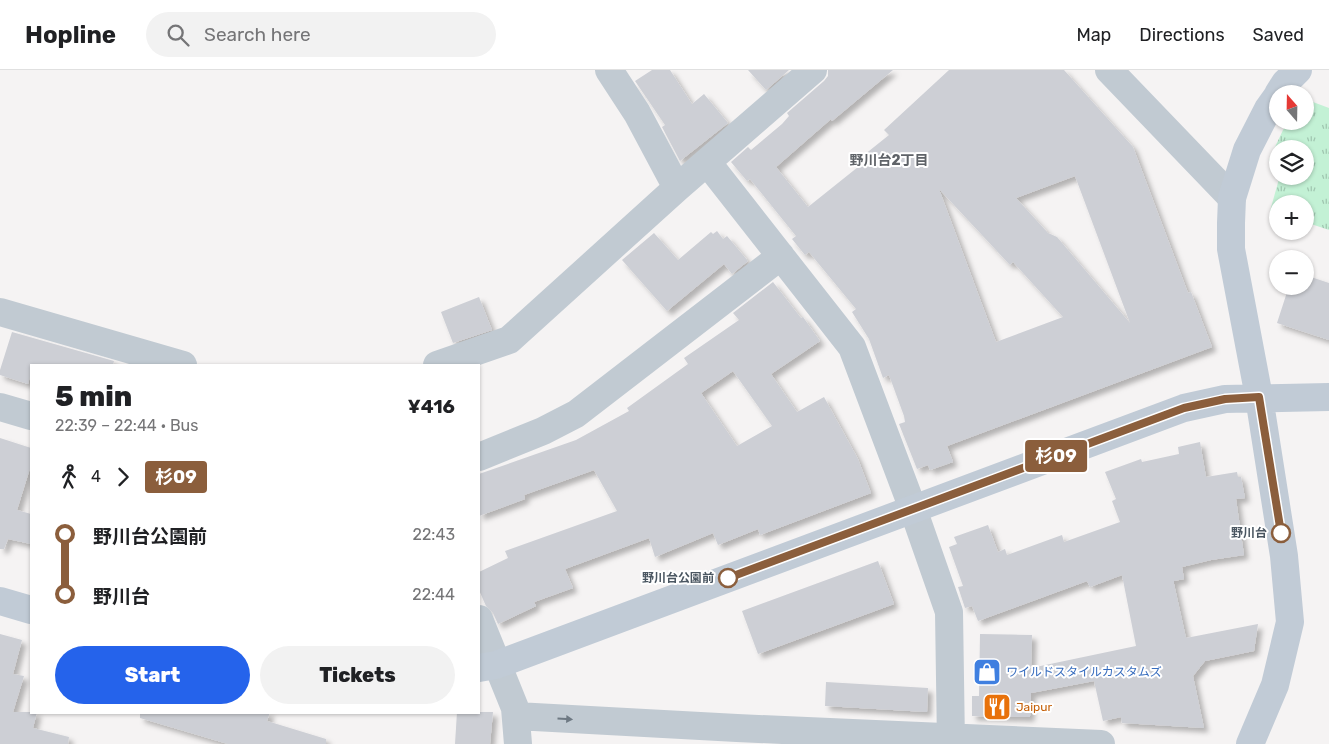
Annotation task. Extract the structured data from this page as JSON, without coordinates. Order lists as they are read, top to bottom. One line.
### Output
{"districts":["野川台2丁目"],"places":{"other":["野川台","野川台公園前"],"shop":["ワイルドスタイルカスタムズ"],"restaurant":["Jaipur"]},"lines":["bus line 杉09"],"north":"top","page":{"header":"Hopline","search":"Search here","nav":["Map","Directions","Saved"],"on_map":"杉09","map_buttons":["+","−"],"heading":["5 min","22:39 – 22:44 · Bus","¥416"],"legs":["4","杉09"],"list":[{"name":"野川台公園前","value":"22:43"},{"name":"野川台","value":"22:44"}],"buttons":["Start","Tickets"]}}
